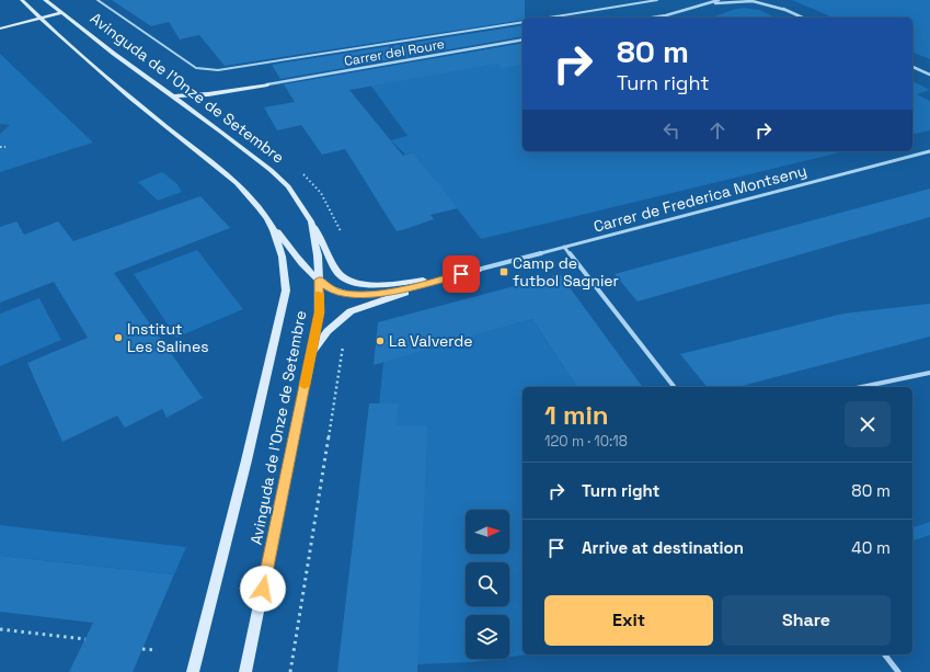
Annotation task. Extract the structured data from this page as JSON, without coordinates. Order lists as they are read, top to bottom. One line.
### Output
{"streets":{"main road":["Avinguda de l'Onze de Setembre"],"street":["Carrer del Roure","Carrer de Frederica Montseny"]},"places":{"transit":["Camp de futbol Sagnier"],"other":["Institut Les Salines","La Valverde"]},"north":"right","page":{"turn":["80 m","Turn right"],"heading":["1 min","120 m · 10:18"],"list":[{"name":"Turn right","value":"80 m"},{"name":"Arrive at destination","value":"40 m"}],"buttons":["Exit","Share"]}}
